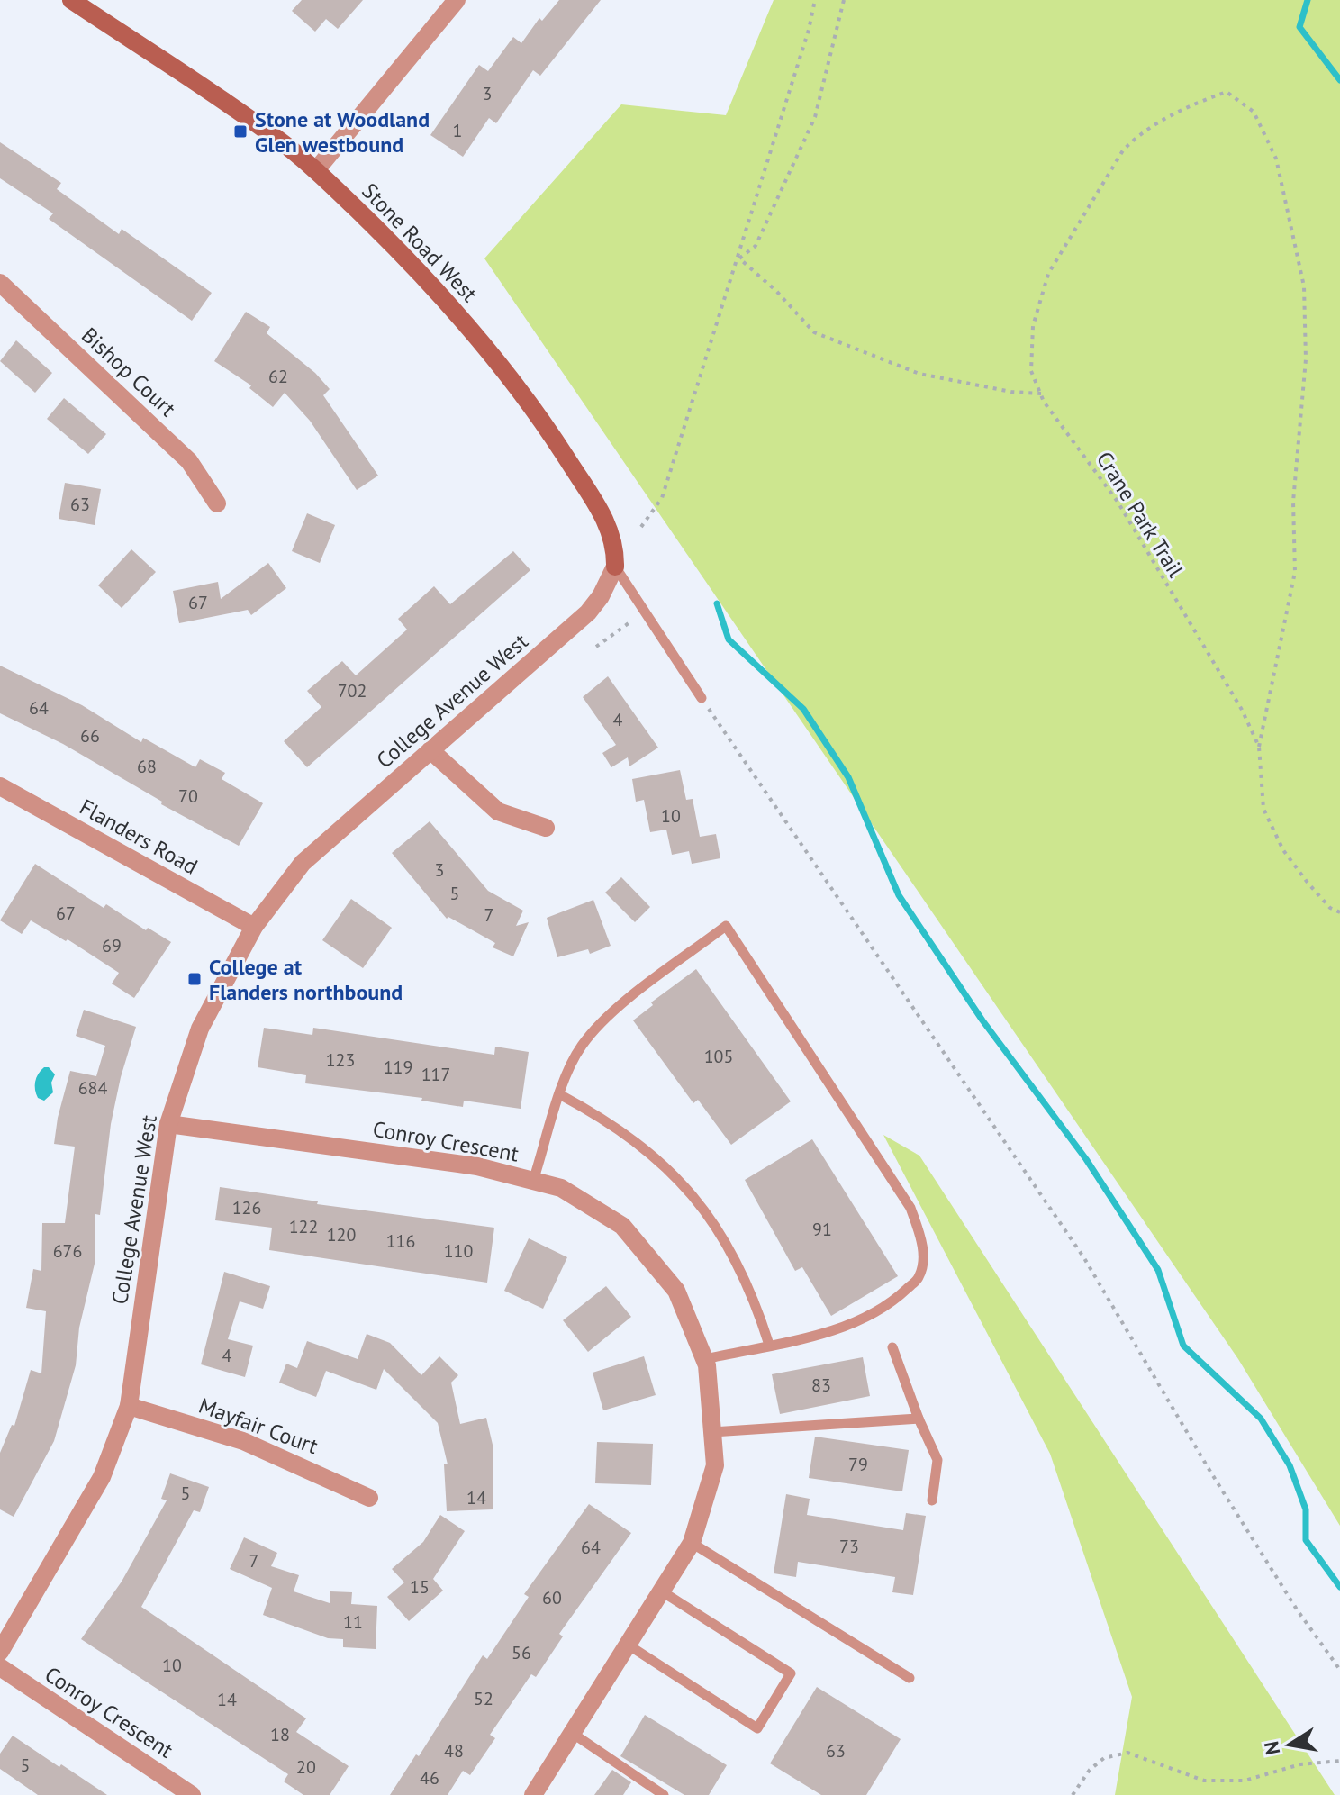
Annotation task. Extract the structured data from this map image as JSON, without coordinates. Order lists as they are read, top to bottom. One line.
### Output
{"streets":{"main road":["Stone Road West"],"street":["Bishop Court","College Avenue West","Flanders Road","Conroy Crescent","Mayfair Court"],"path":["Crane Park Trail"]},"crossings":[["Stone Road West","College Avenue West"],["College Avenue West","Flanders Road"],["College Avenue West","Conroy Crescent"],["College Avenue West","Mayfair Court"]],"places":{"transit":["Stone at Woodland Glen westbound","College at Flanders northbound"]},"house_numbers":["3","1","62","63","67","702","64","4","66","68","70","10","3","5","67","7","69","105","123","119","117","684","126","122","91","120","116","676","110","4","83","79","5","14","73","64","7","15","60","11","56","10","52","14","18","48","63","5","20","46"],"north":"left"}
